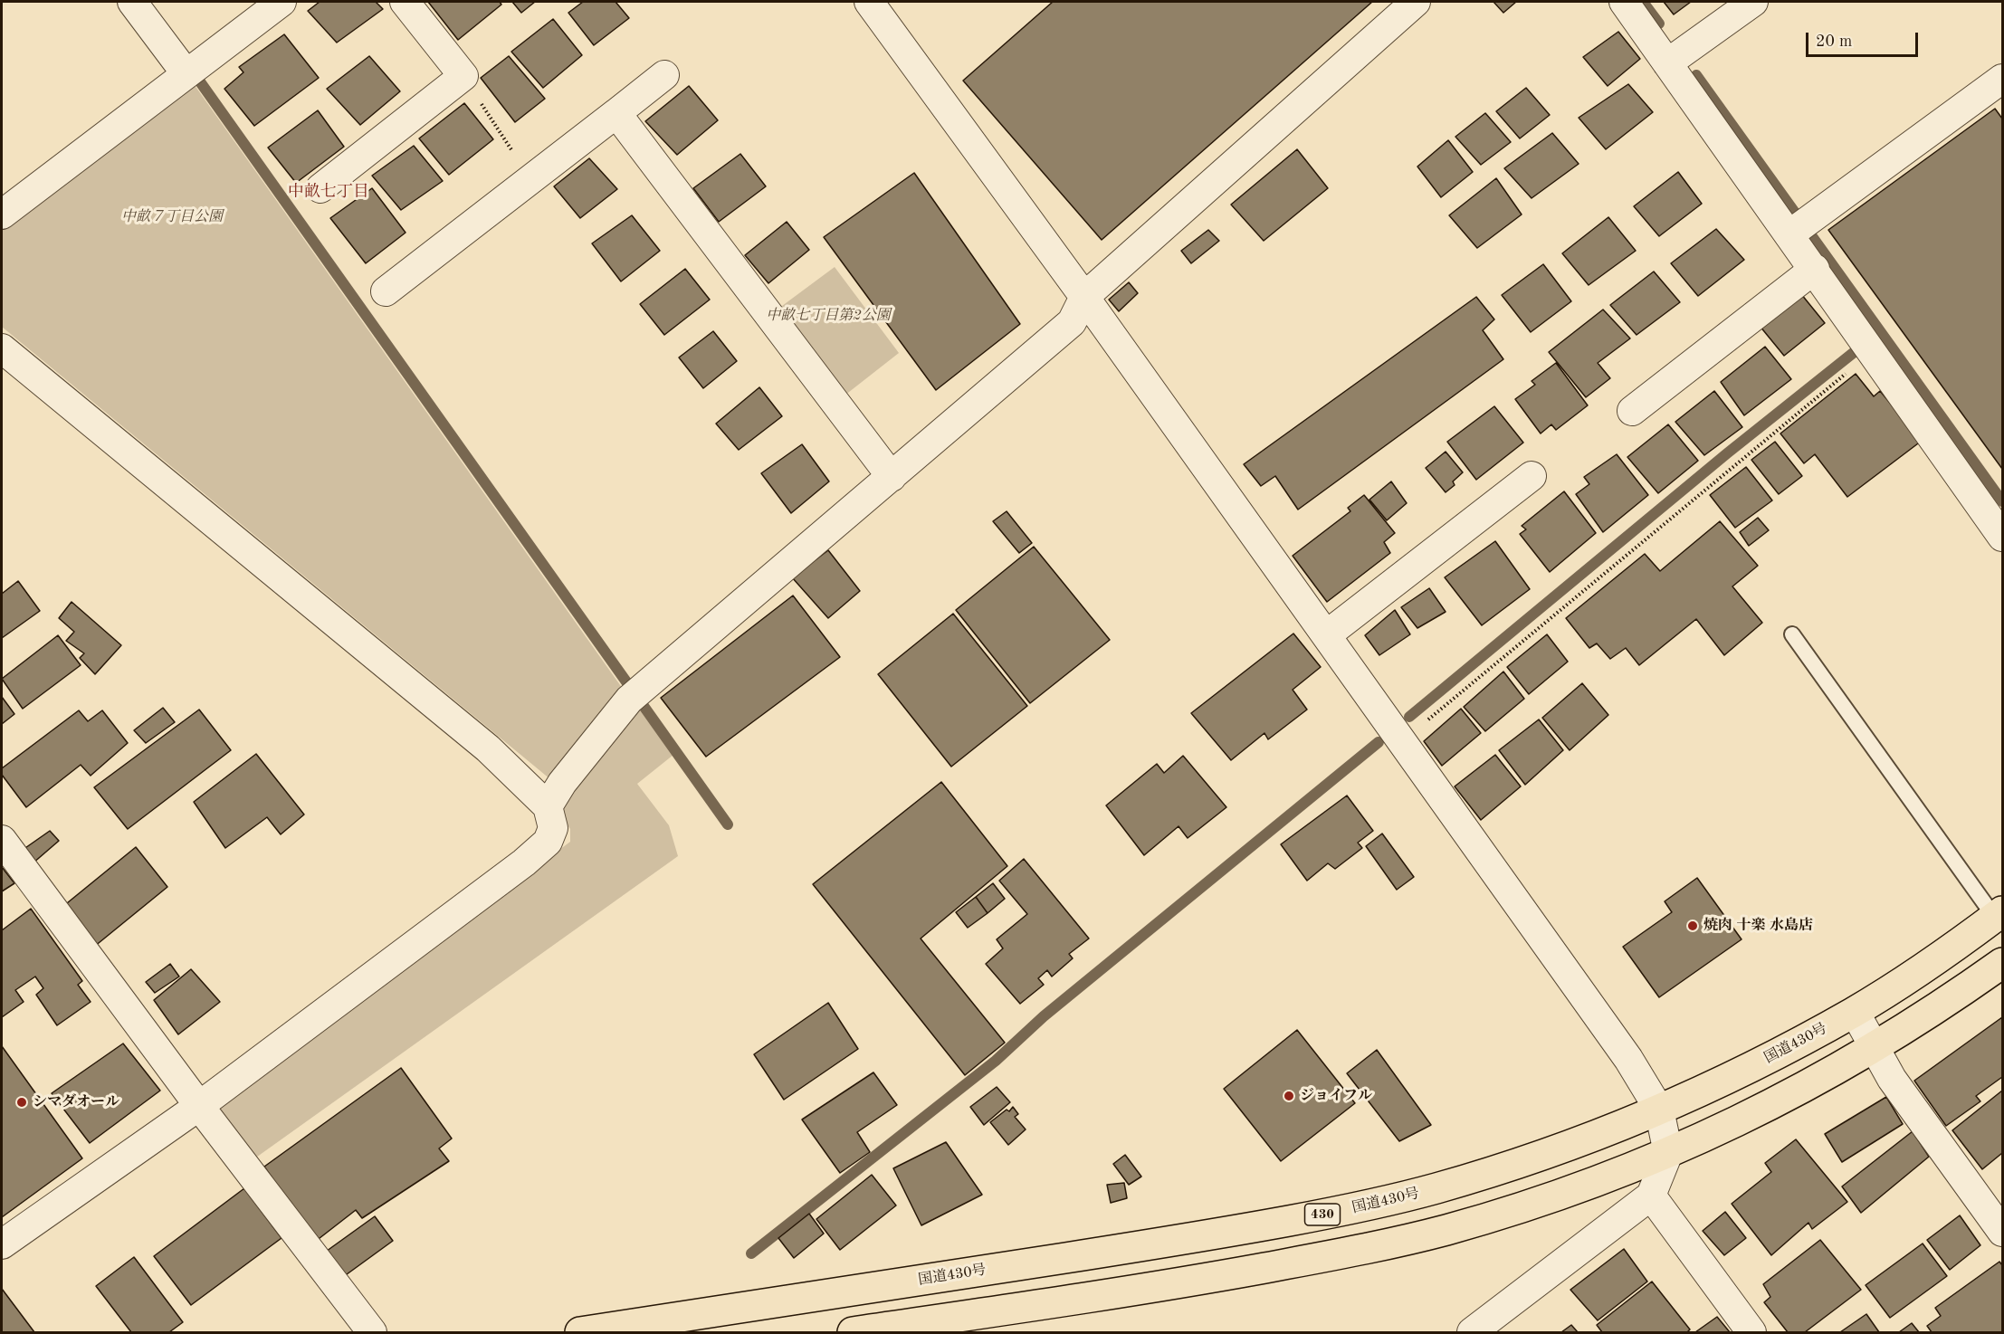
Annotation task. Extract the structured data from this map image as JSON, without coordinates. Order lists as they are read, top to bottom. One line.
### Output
{"streets":{"highway":["国道430号","430"]},"districts":["中畝七丁目"],"parks":["中畝７丁目公園","中畝七丁目第2公園"],"places":["焼肉 十楽 水島店","ジョイフル","シマダオール"],"scale_bar":"20 m"}
